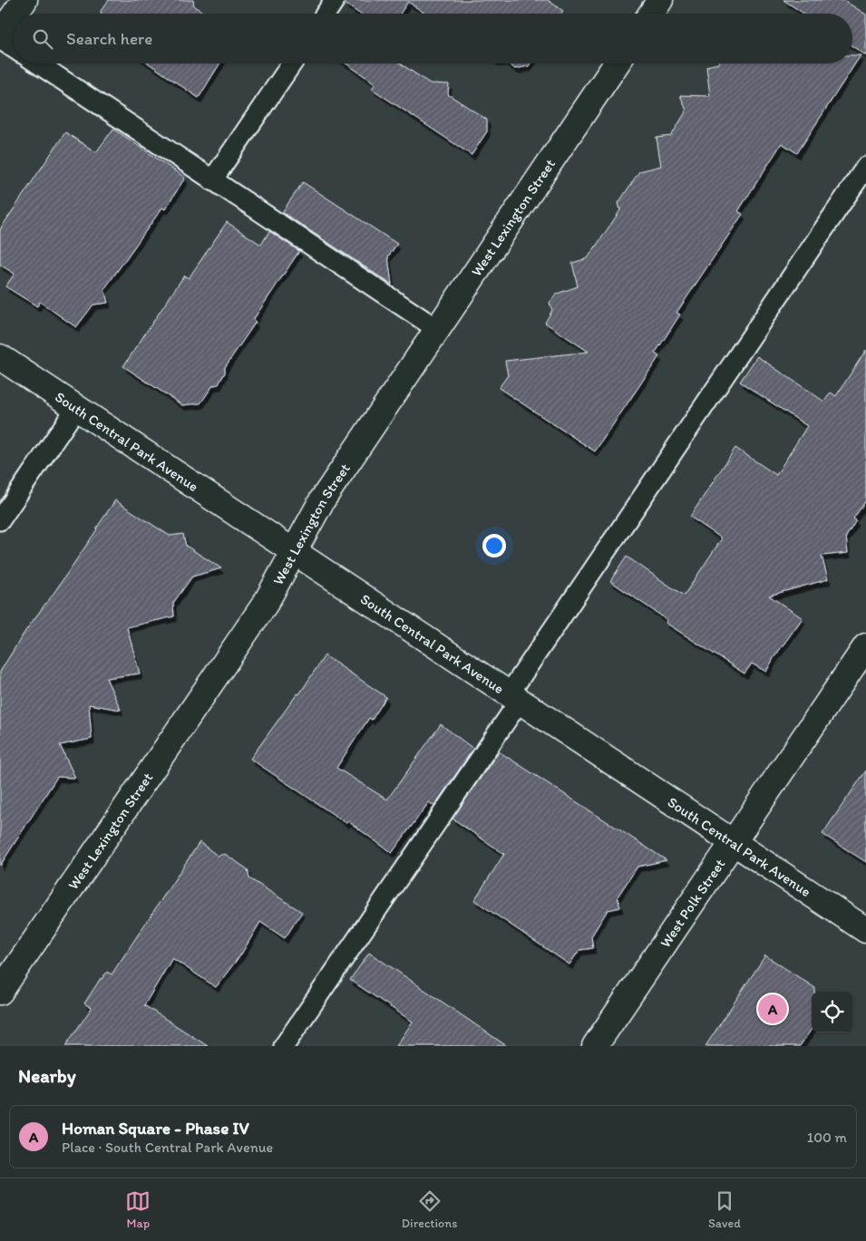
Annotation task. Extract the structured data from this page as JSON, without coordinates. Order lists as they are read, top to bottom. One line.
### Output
{"streets":{"street":["West Lexington Street","South Central Park Avenue","West Polk Street"]},"crossings":[["West Lexington Street","South Central Park Avenue"],["South Central Park Avenue","West Polk Street"]],"page":{"search":"Search here","pins":"A","heading":"Nearby","list":[{"mark":"A","name":"Homan Square - Phase IV","note":"Place · South Central Park Avenue","value":"100 m"}],"nav":["Map","Directions","Saved"]}}
